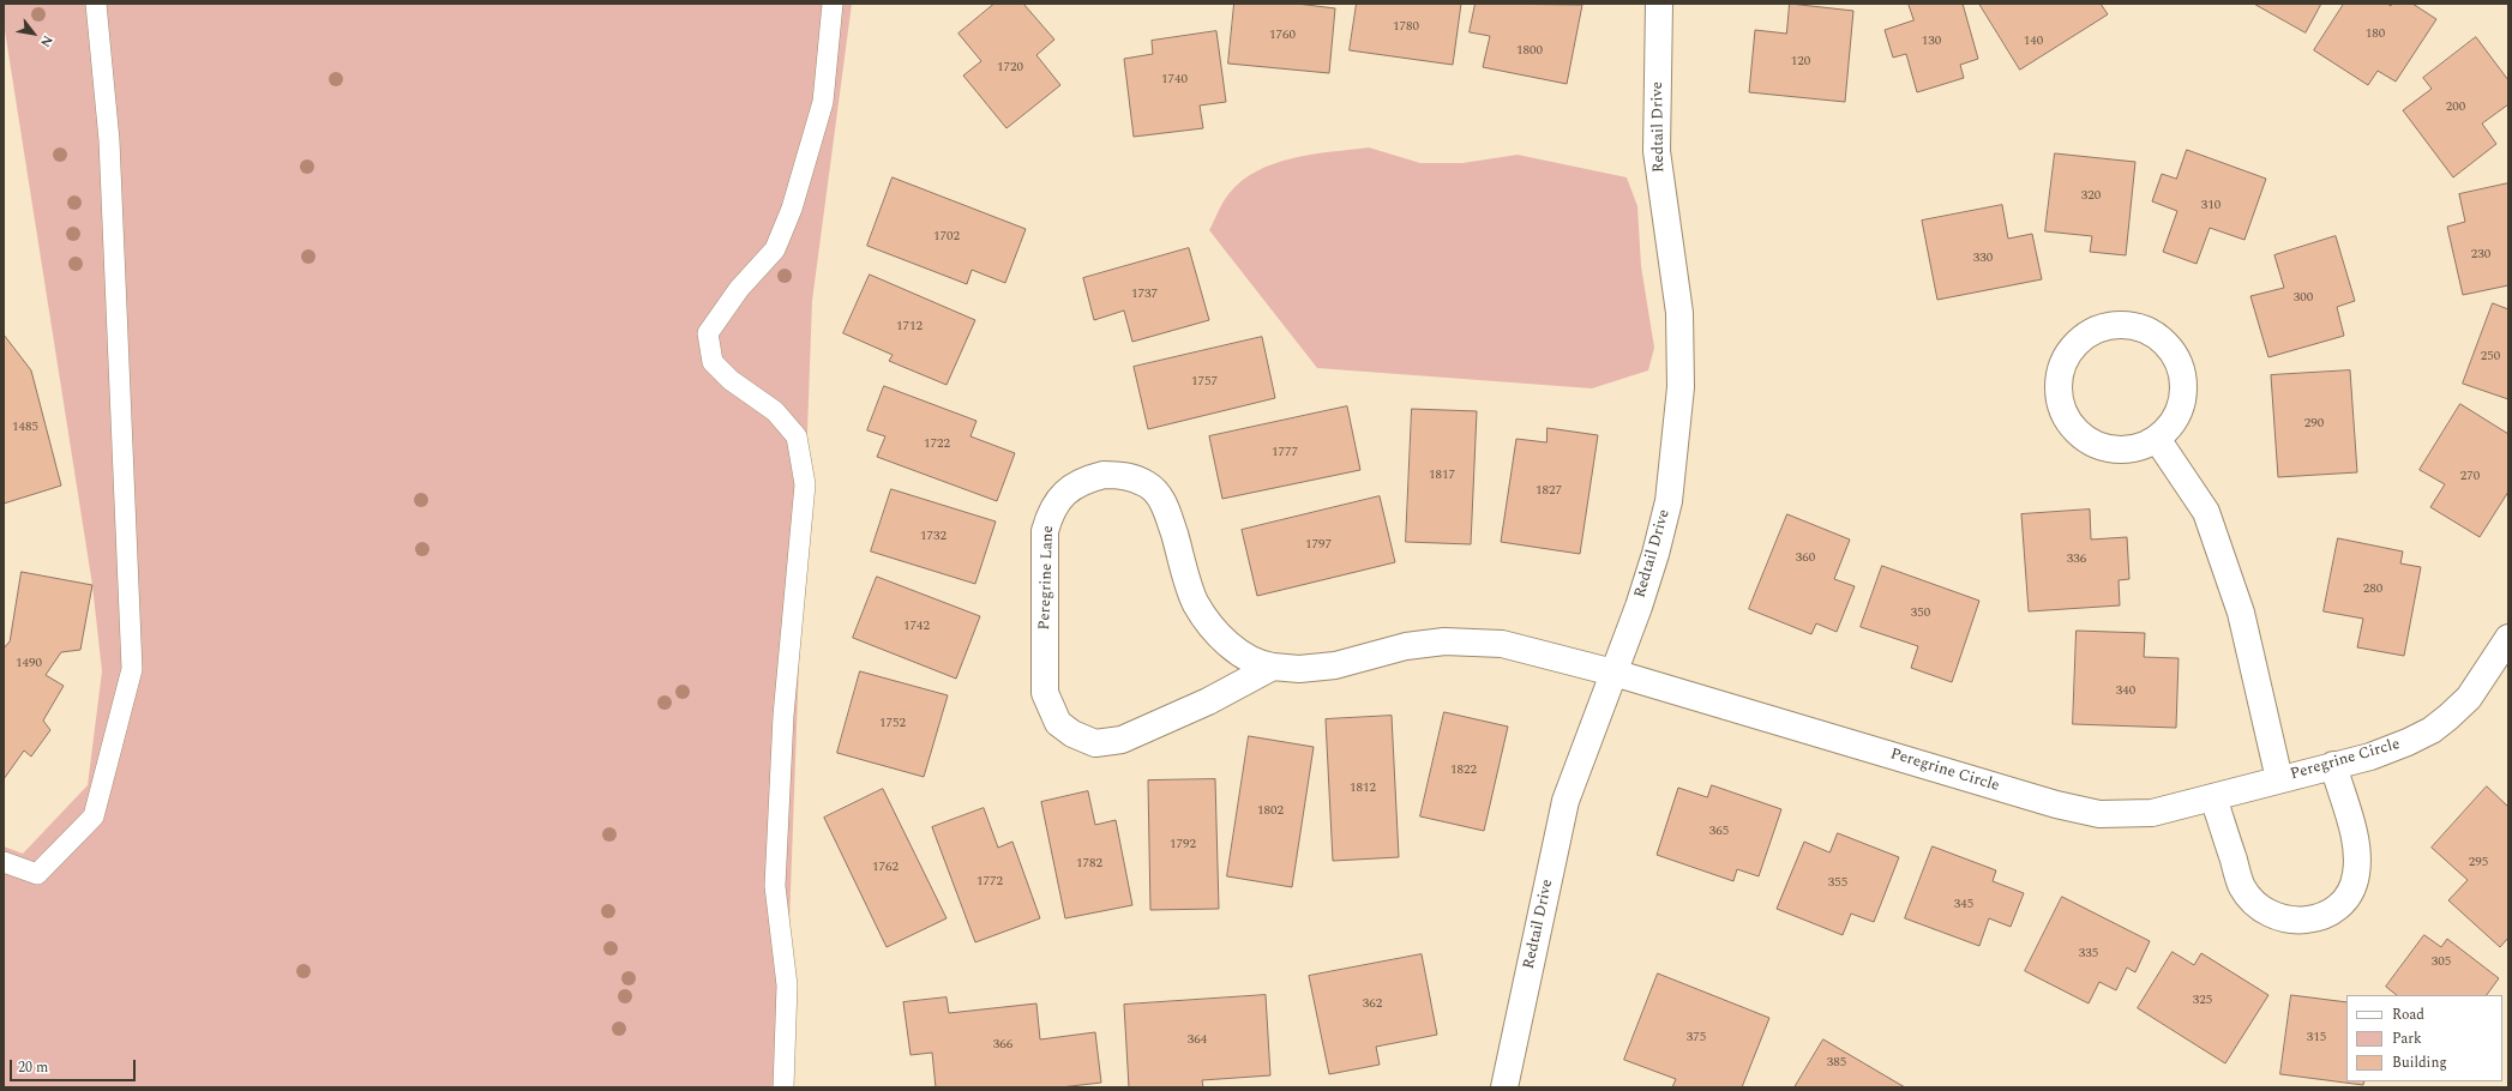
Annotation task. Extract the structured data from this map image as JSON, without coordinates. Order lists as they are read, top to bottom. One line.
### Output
{"streets":{"street":["Redtail Drive","Peregrine Lane","Peregrine Circle"]},"crossings":[["Redtail Drive","Peregrine Lane"],["Redtail Drive","Peregrine Circle"],["Peregrine Lane","Peregrine Circle"]],"house_numbers":["1780","180","1760","130","140","1800","120","1720","1740","200","320","310","1702","230","330","1737","300","1712","250","1757","290","1485","1722","1777","1817","270","1827","1732","1797","360","336","280","350","1742","1490","340","1752","1822","1812","1802","365","1792","295","1782","1762","1772","355","345","335","305","325","362","375","315","364","366","385"],"legend":["Road","Park","Building"],"scale_bar":"20 m","north":"bottom right"}
